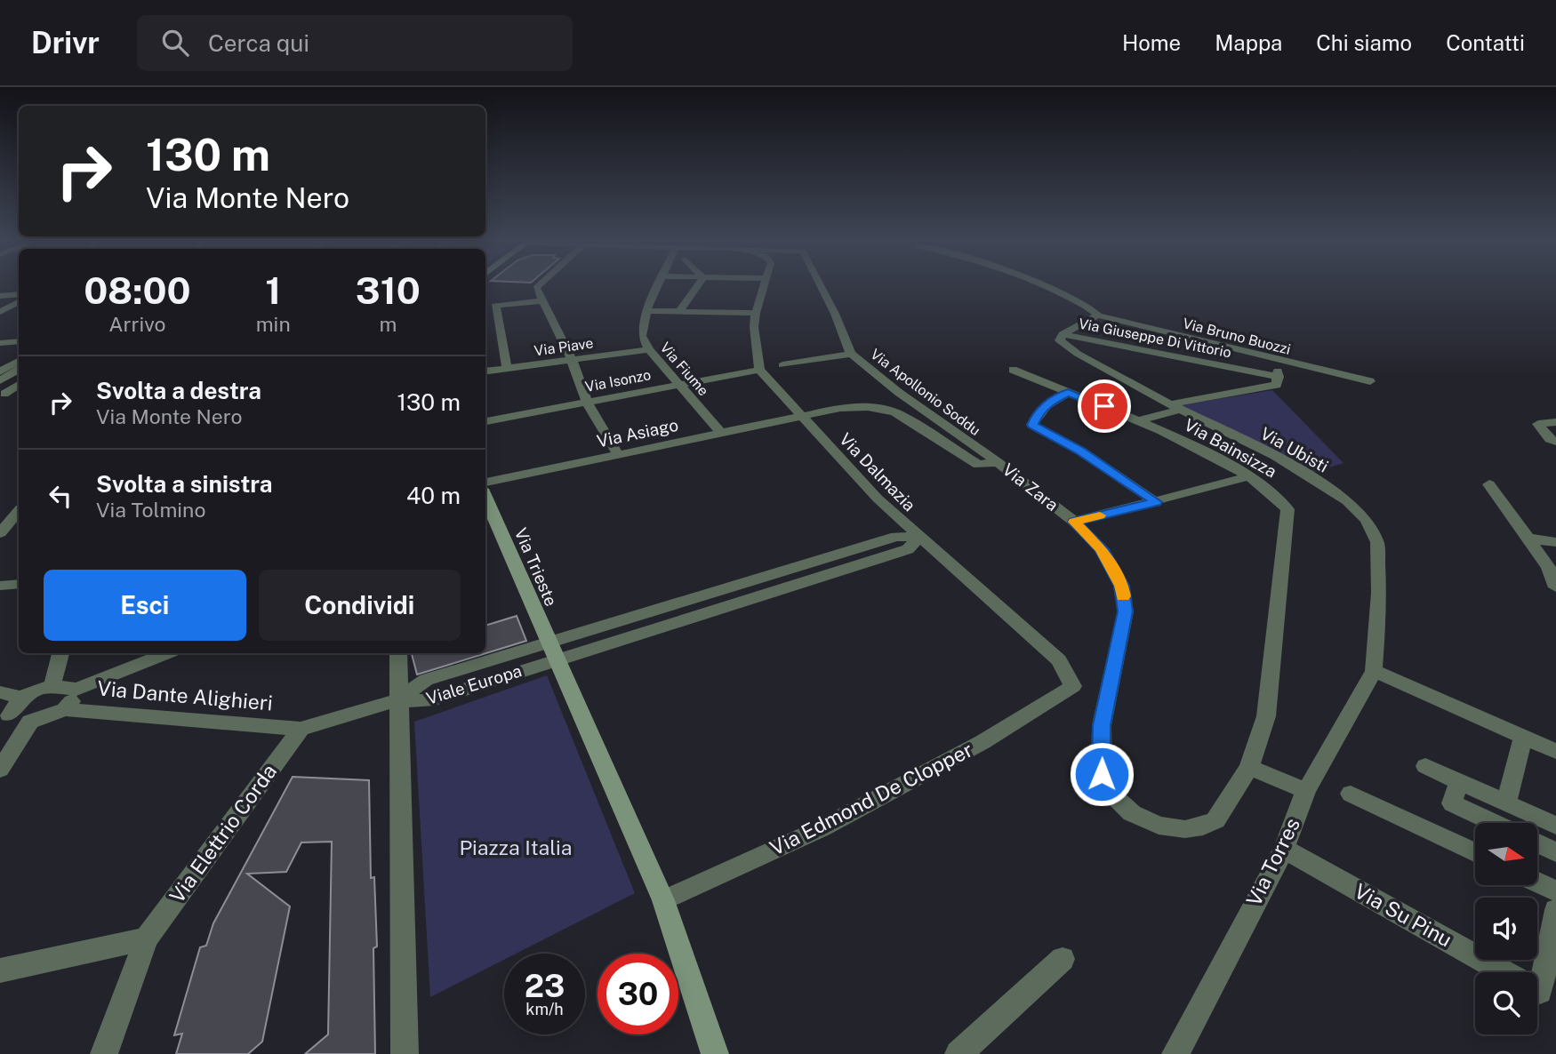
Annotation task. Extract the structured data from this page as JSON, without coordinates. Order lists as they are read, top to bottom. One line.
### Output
{"streets":{"main road":["Via Trieste"],"street":["Via Bruno Buozzi","Via Giuseppe Di Vittorio","Via Piave","Via Fiume","Via Isonzo","Via Apollonio Soddu","Via Asiago","Via Bainsizza","Via Ubisti","Via Dalmazia","Via Zara","Viale Europa","Via Dante Alighieri","Via Edmond De Clopper","Via Elettrio Corda","Via Torres","Via Su Pinu"]},"crossings":[["Via Giuseppe Di Vittorio","Via Ubisti"],["Via Piave","Via Fiume"],["Via Fiume","Via Isonzo"],["Via Fiume","Via Asiago"],["Via Isonzo","Via Dalmazia"],["Via Apollonio Soddu","Via Zara"],["Via Asiago","Via Dalmazia"],["Via Asiago","Via Zara"],["Via Bainsizza","Via Zara"],["Via Ubisti","Via Torres"],["Via Dalmazia","Via Zara"],["Via Dalmazia","Viale Europa"],["Via Dalmazia","Via Edmond De Clopper"],["Via Trieste","Viale Europa"],["Via Dante Alighieri","Via Elettrio Corda"],["Via Torres","Via Su Pinu"]],"parks":["Piazza Italia"],"north":"right","page":{"header":"Drivr","search":"Cerca qui","nav":["Home","Mappa","Chi siamo","Contatti"],"turn":["130 m","Via Monte Nero"],"eta":["08:00","Arrivo","1","min","310","m"],"list":[{"name":"Svolta a destra","note":"Via Monte Nero","value":"130 m"},{"name":"Svolta a sinistra","note":"Via Tolmino","value":"40 m"}],"buttons":["Esci","Condividi"],"speed":"23 km/h","limit":"30"}}
